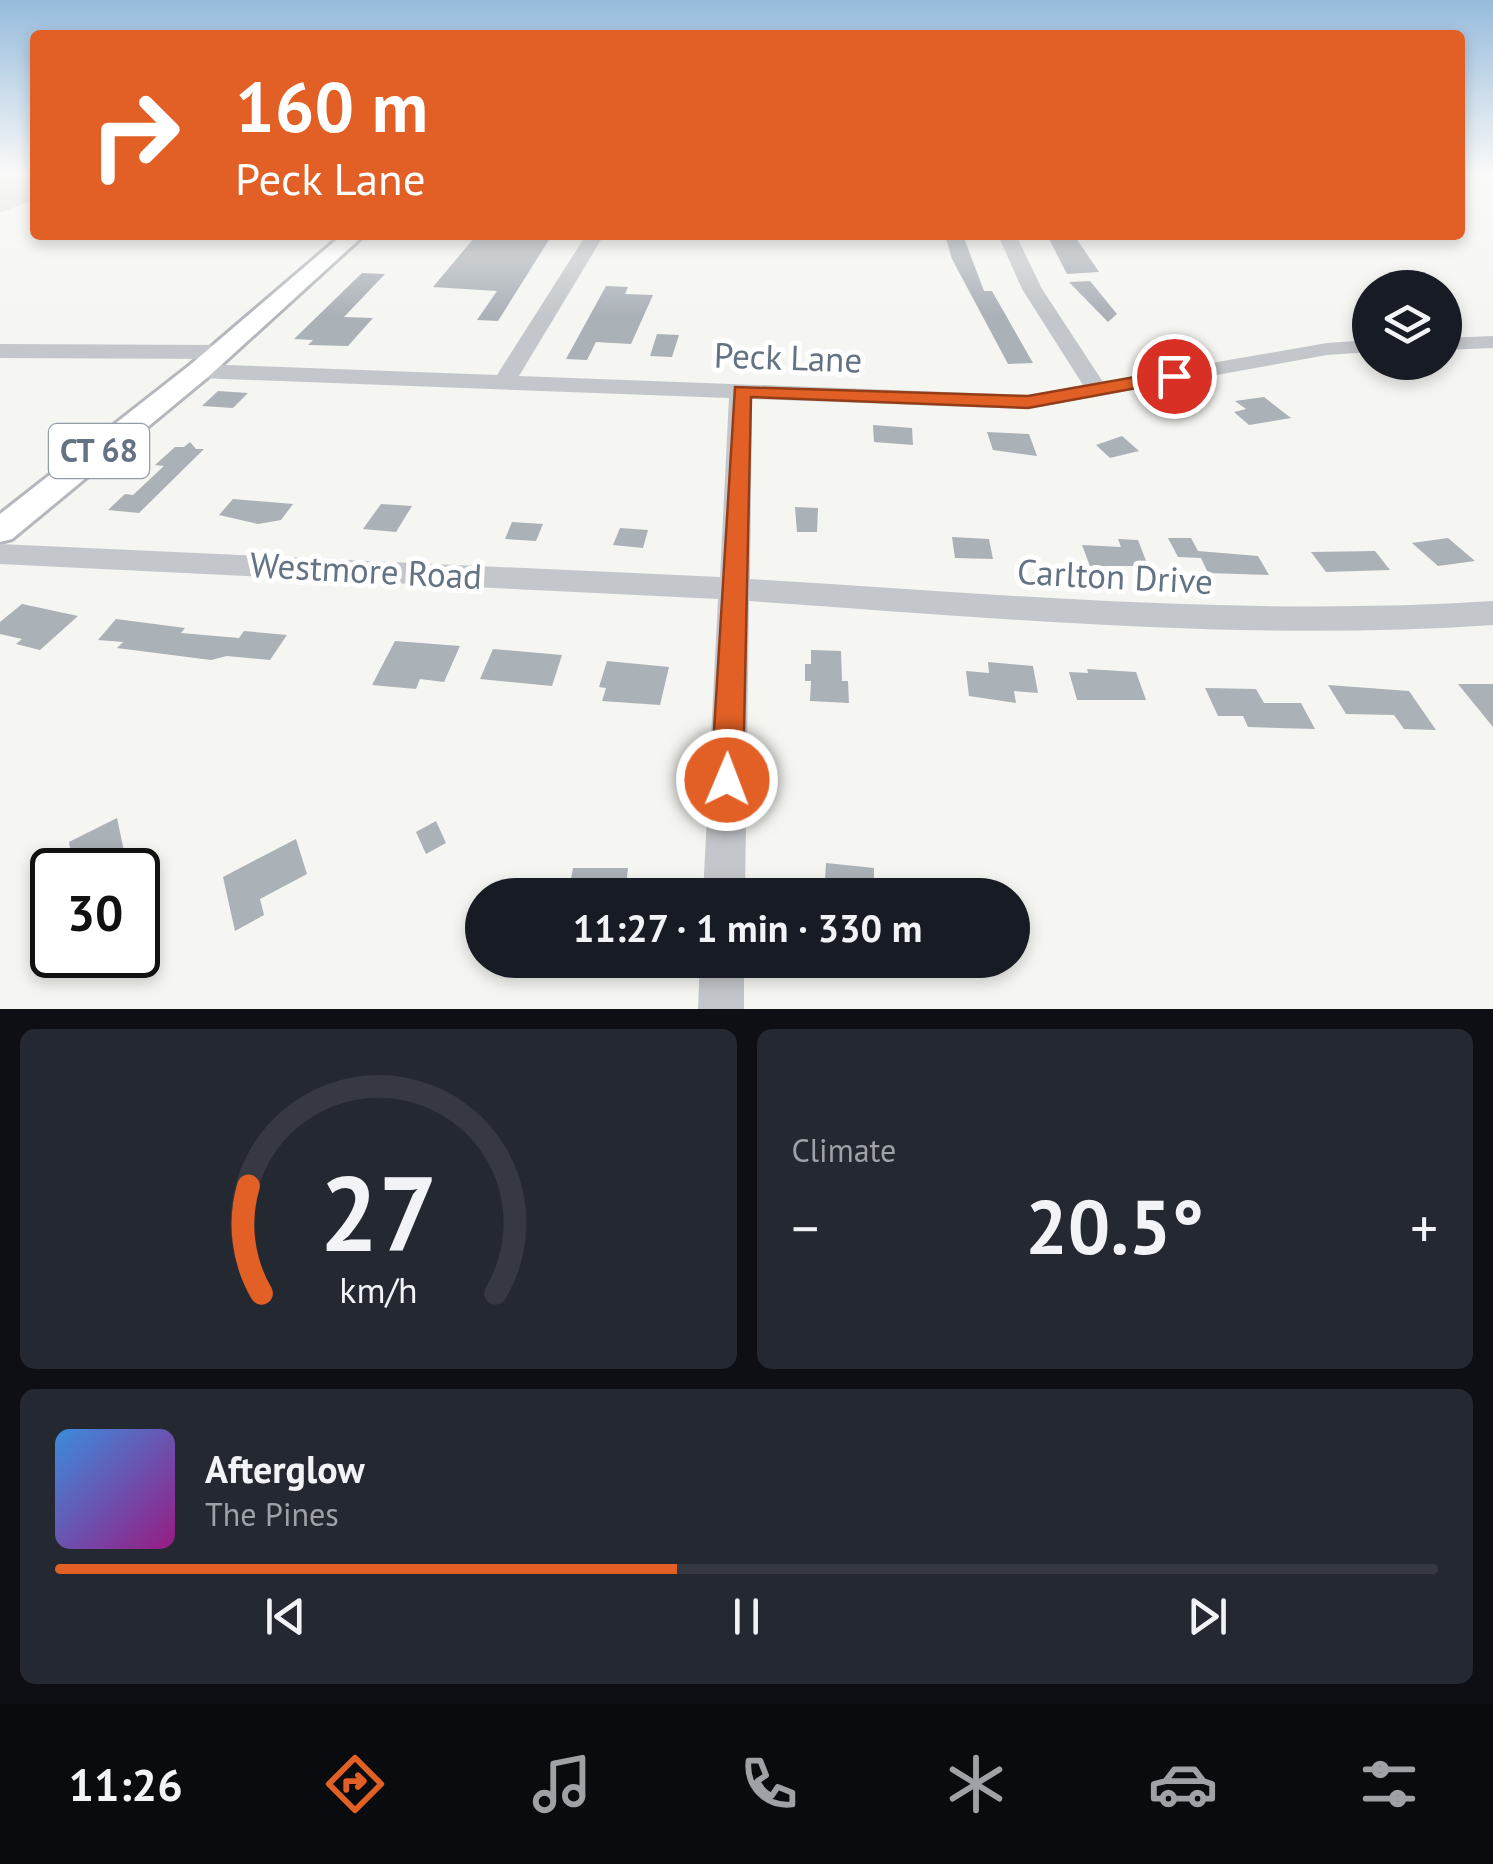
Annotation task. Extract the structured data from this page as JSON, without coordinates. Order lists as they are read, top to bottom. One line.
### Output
{"streets":{"main road":["CT 68"],"street":["Peck Lane","Westmore Road","Carlton Drive"]},"crossings":[["Peck Lane","CT 68"],["Westmore Road","Carlton Drive"]],"page":{"turn":["160 m","Peck Lane"],"limit":"30","trip":"11:27 · 1 min · 330 m","tile":"Climate","heat":["−","20.5°","+"],"song":["Afterglow","The Pines"],"tabs":"11:26","gauge":["27","km/h"]}}
